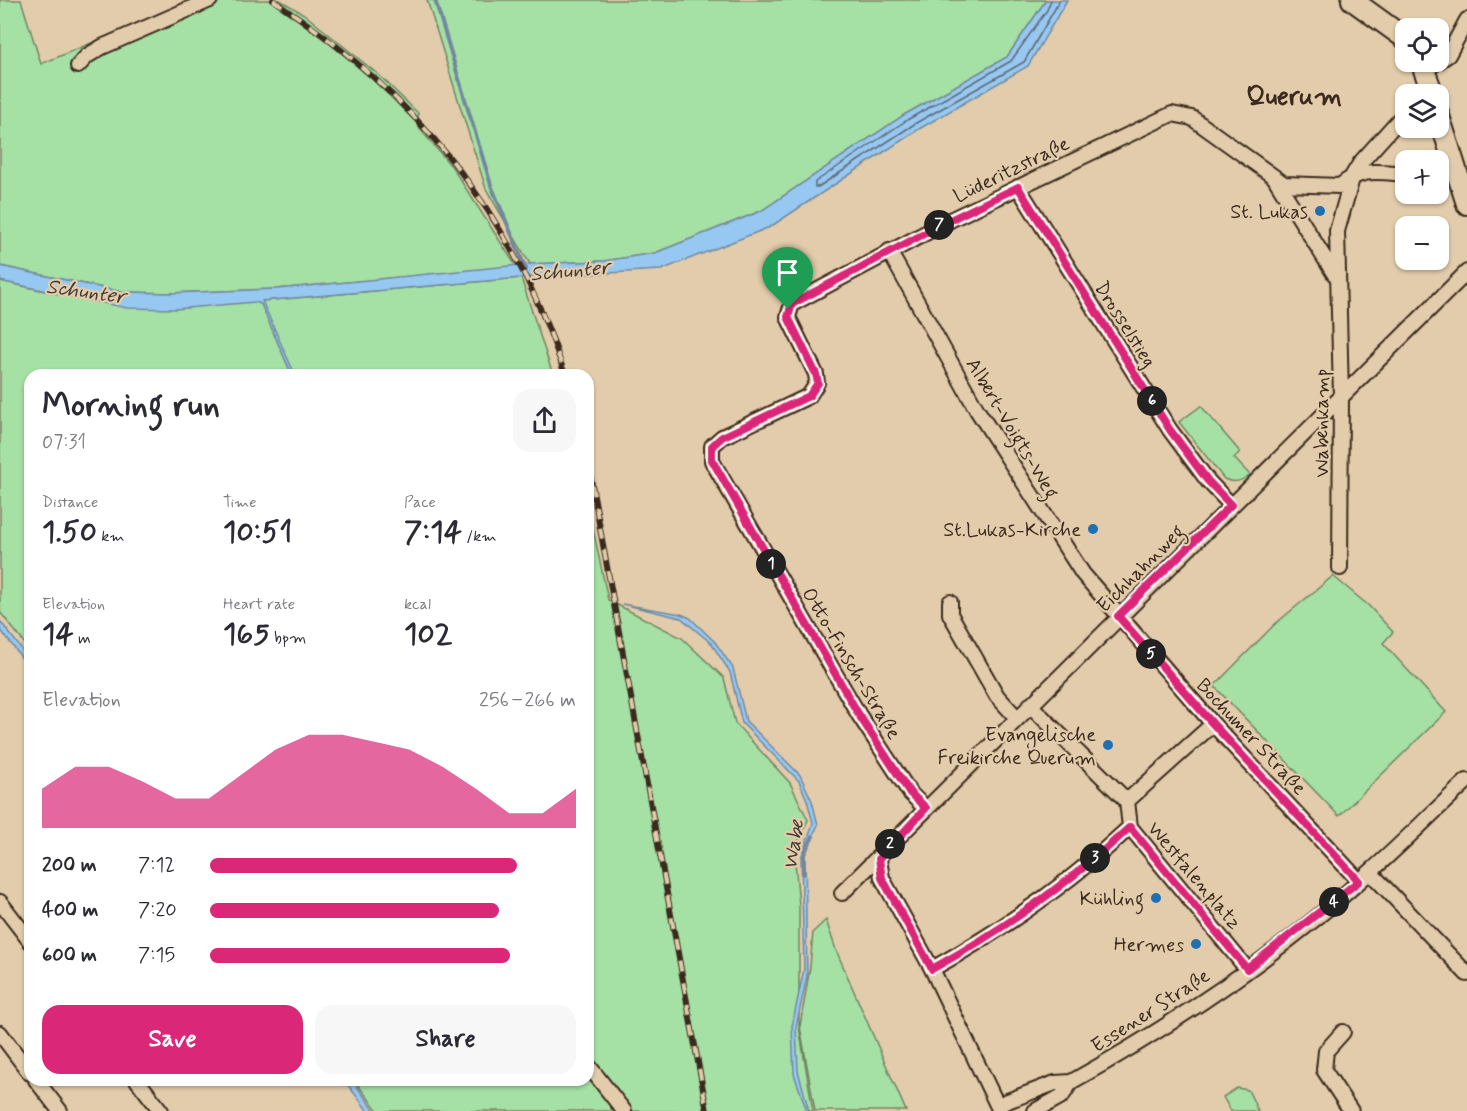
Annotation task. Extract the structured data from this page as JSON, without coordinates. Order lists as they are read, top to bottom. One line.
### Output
{"streets":{"street":["Lüderitzstraße","Drosselstieg","Wabenkamp","Albert-Voigts-Weg","Eichhahnweg","Otto-Finsch-Straße","Bochumer Straße","Westfalenplatz","Essener Straße"]},"crossings":[["Lüderitzstraße","Drosselstieg"],["Lüderitzstraße","Albert-Voigts-Weg"],["Lüderitzstraße","Otto-Finsch-Straße"],["Drosselstieg","Eichhahnweg"],["Wabenkamp","Eichhahnweg"],["Albert-Voigts-Weg","Eichhahnweg"],["Albert-Voigts-Weg","Bochumer Straße"],["Eichhahnweg","Otto-Finsch-Straße"],["Eichhahnweg","Bochumer Straße"],["Bochumer Straße","Essener Straße"],["Westfalenplatz","Essener Straße"]],"districts":["Querum"],"water":["Schunter","Wabe"],"places":["St. Lukas","St.Lukas-Kirche","Evangelische Freikirche Querum","Kühling","Hermes"],"page":{"map_buttons":["+","−"],"pins":["7","6","1","5","2","3","4"],"heading":["Morning run","07:31"],"stats":[["Distance","1.50 km"],["Time","10:51"],["Pace","7:14 /km"],["Elevation","14 m"],["Heart rate","165 bpm"],["kcal","102"]],"chart":["Elevation","256–266 m"],"list":[{"name":"200 m","note":"7:12"},{"name":"400 m","note":"7:20"},{"name":"600 m","note":"7:15"}],"buttons":["Save","Share"]}}
